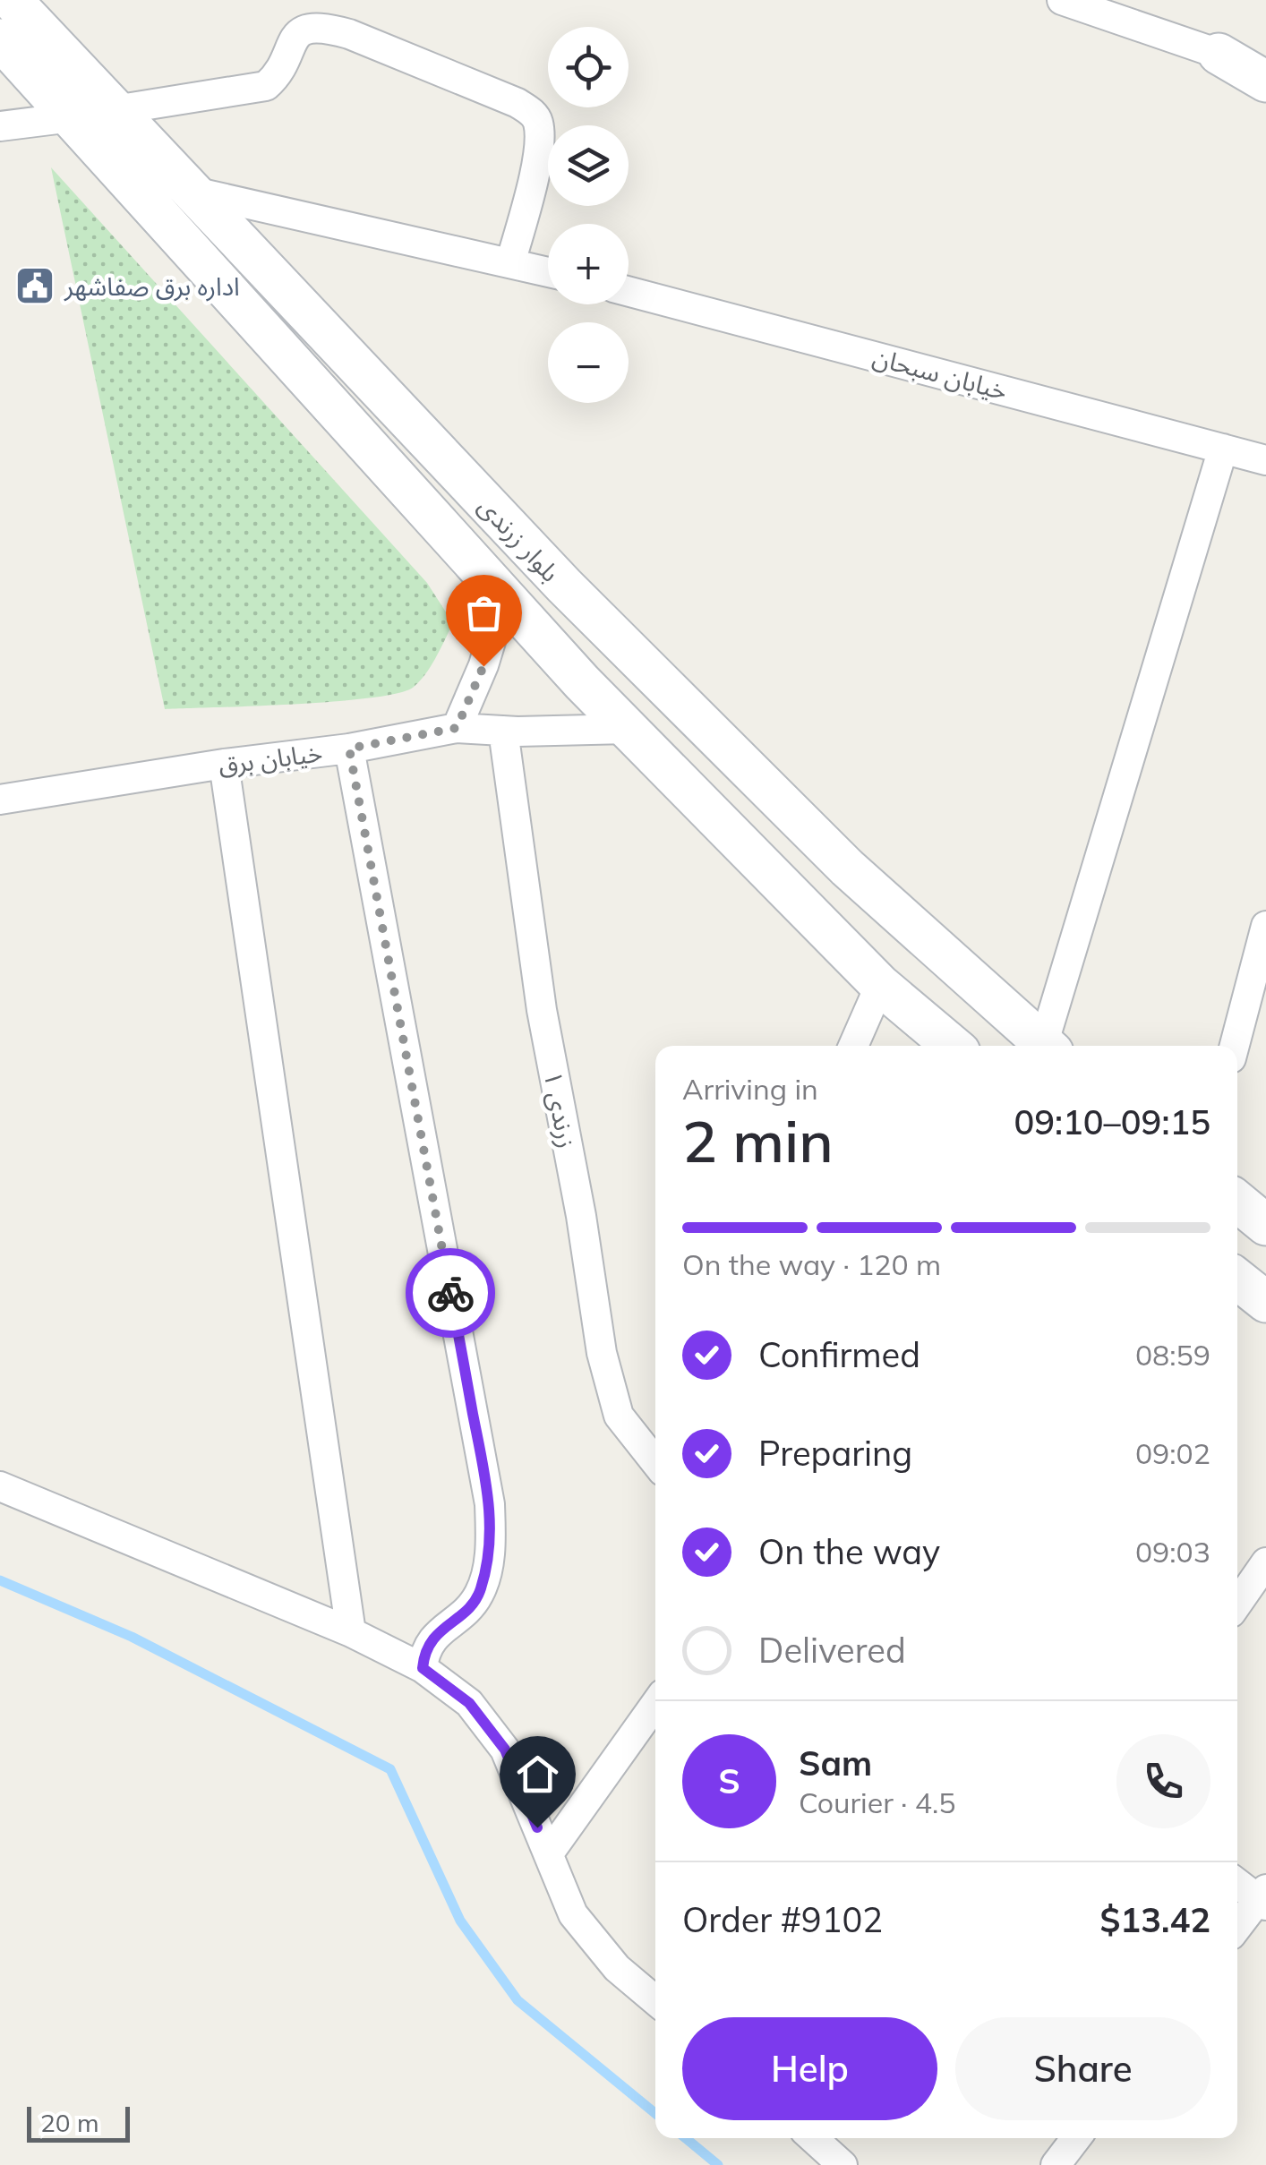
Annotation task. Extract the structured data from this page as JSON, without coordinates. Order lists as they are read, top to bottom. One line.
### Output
{"streets":{"main road":["بلوار زرندی"],"street":["خیابان سبحان","خیابان برق","زرندی ۱"]},"places":{"public building":["اداره برق صفاشهر"]},"scale_bar":"20 m","page":{"map_buttons":["+","−"],"heading":["2 min","Arriving in","09:10–09:15"],"panel":["Sam","Courier · 4.5","Order #9102","$13.42"],"bar":"On the way · 120 m","list":[["Confirmed","08:59"],["Preparing","09:02"],["On the way","09:03"],"Delivered"],"round":"S","buttons":["Help","Share"],"scale":"20 m"}}
